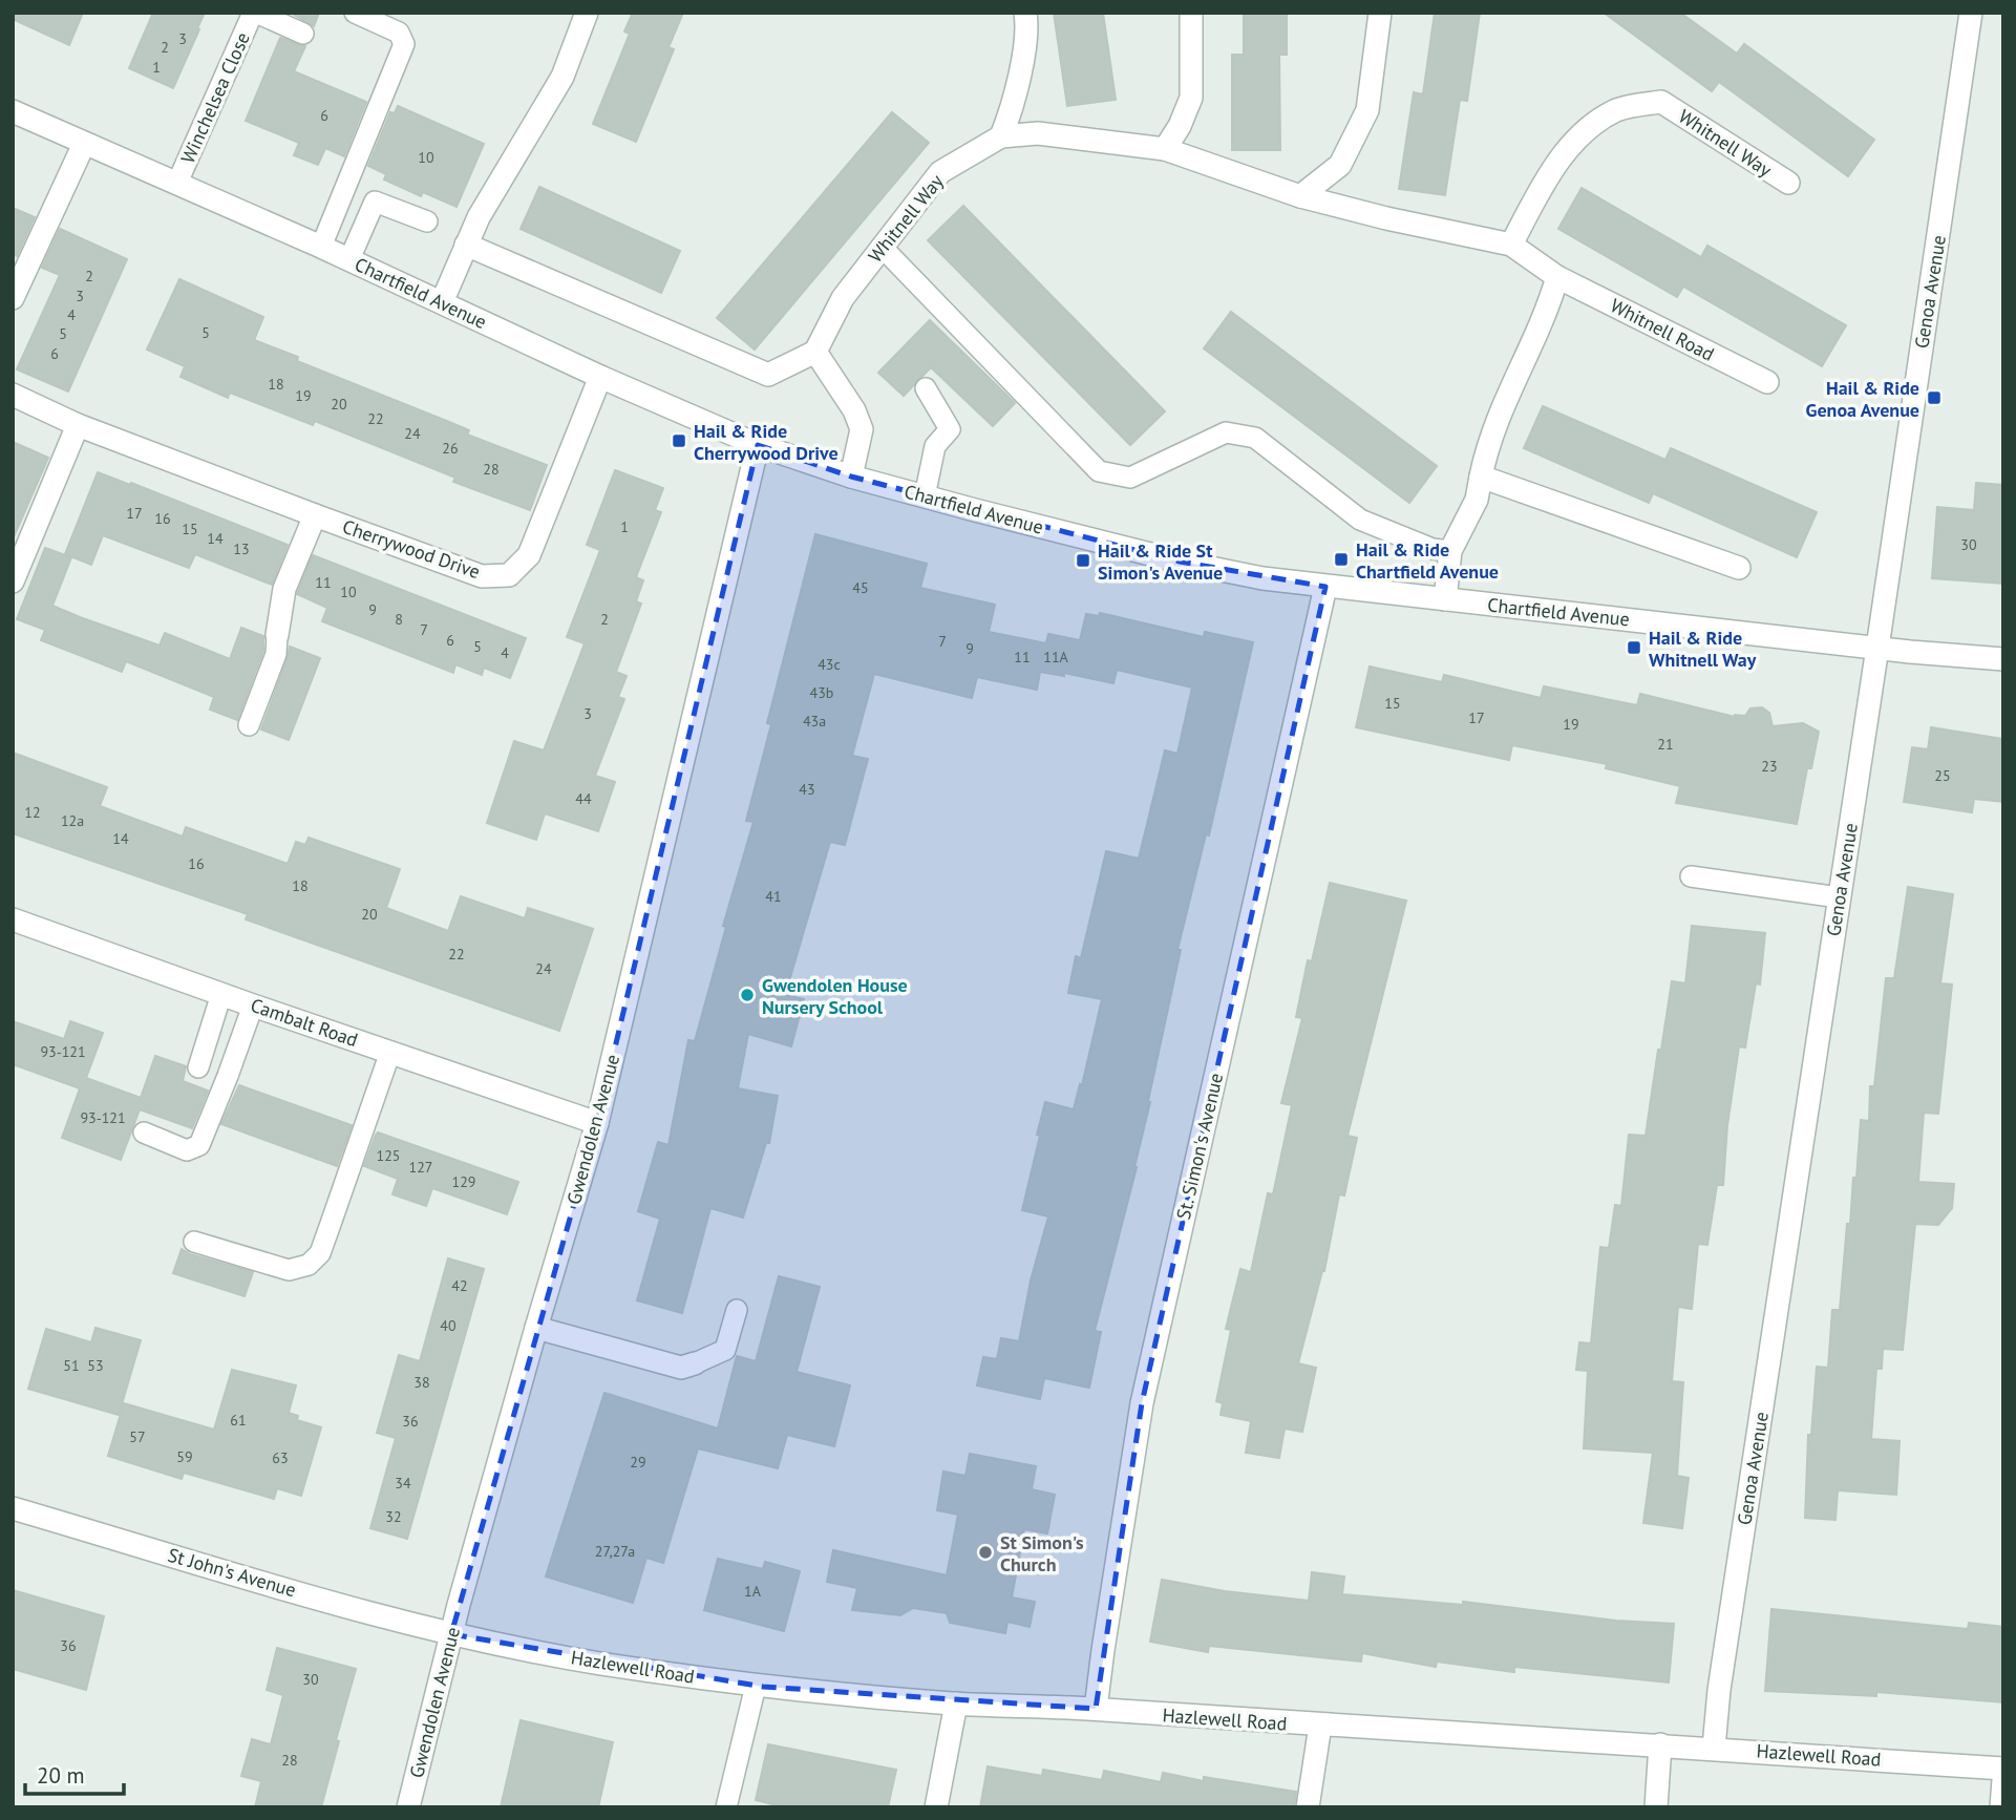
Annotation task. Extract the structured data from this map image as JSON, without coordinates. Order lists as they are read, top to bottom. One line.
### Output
{"streets":{"street":["Whitnell Way","Genoa Avenue","Chartfield Avenue","Whitnell Road","Cherrywood Drive","Cambalt Road","Gwendolen Avenue","St. Simon's Avenue","St John's Avenue","Hazlewell Road"],"lane":["Winchelsea Close"]},"crossings":[["Winchelsea Close","Chartfield Avenue"],["Whitnell Way","Whitnell Road"],["Genoa Avenue","Chartfield Avenue"],["Genoa Avenue","Hazlewell Road"],["Chartfield Avenue","Cherrywood Drive"],["Chartfield Avenue","Gwendolen Avenue"],["Chartfield Avenue","St. Simon's Avenue"],["Cambalt Road","Gwendolen Avenue"],["Gwendolen Avenue","St John's Avenue"],["Gwendolen Avenue","Hazlewell Road"],["St. Simon's Avenue","Hazlewell Road"],["St John's Avenue","Hazlewell Road"]],"places":{"transit":["Hail & Ride Genoa Avenue","Hail & Ride Cherrywood Drive","Hail & Ride Chartfield Avenue","Hail & Ride St Simon's Avenue","Hail & Ride Whitnell Way"],"other":["Gwendolen House Nursery School","St Simon's Church"]},"house_numbers":["3","2","1","6","10","2","3","4","5","5","6","18","19","20","22","24","26","28","17","16","1","15","14","30","13","11","45","10","9","8","2","7","6","7","5","9","4","11","11A","43c","43b","15","3","17","43a","19","21","23","25","43","44","12","12a","14","16","18","41","20","22","24","93-121","93-121","125","127","129","42","40","51","53","38","61","36","57","59","63","29","34","32","27,27a","1A","36","30","28"],"scale_bar":"20 m"}
